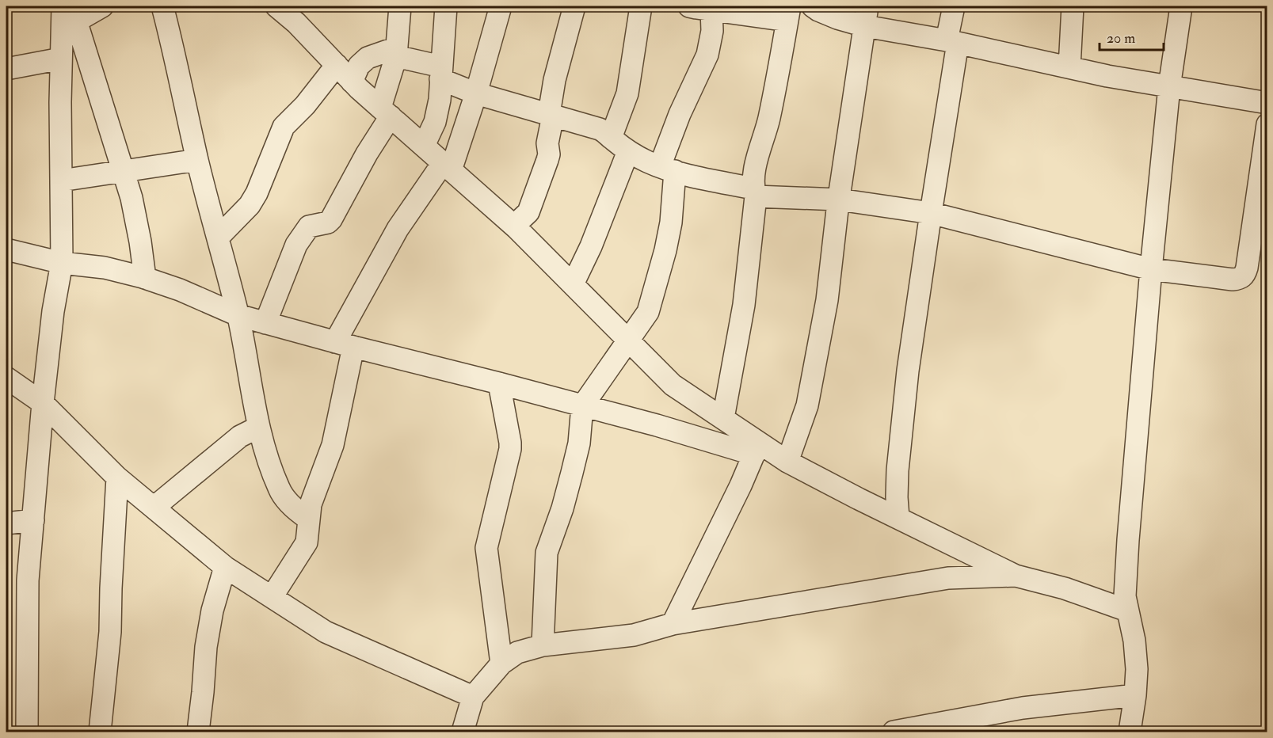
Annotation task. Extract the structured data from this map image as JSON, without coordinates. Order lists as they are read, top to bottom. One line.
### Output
{"scale_bar":"20 m"}
